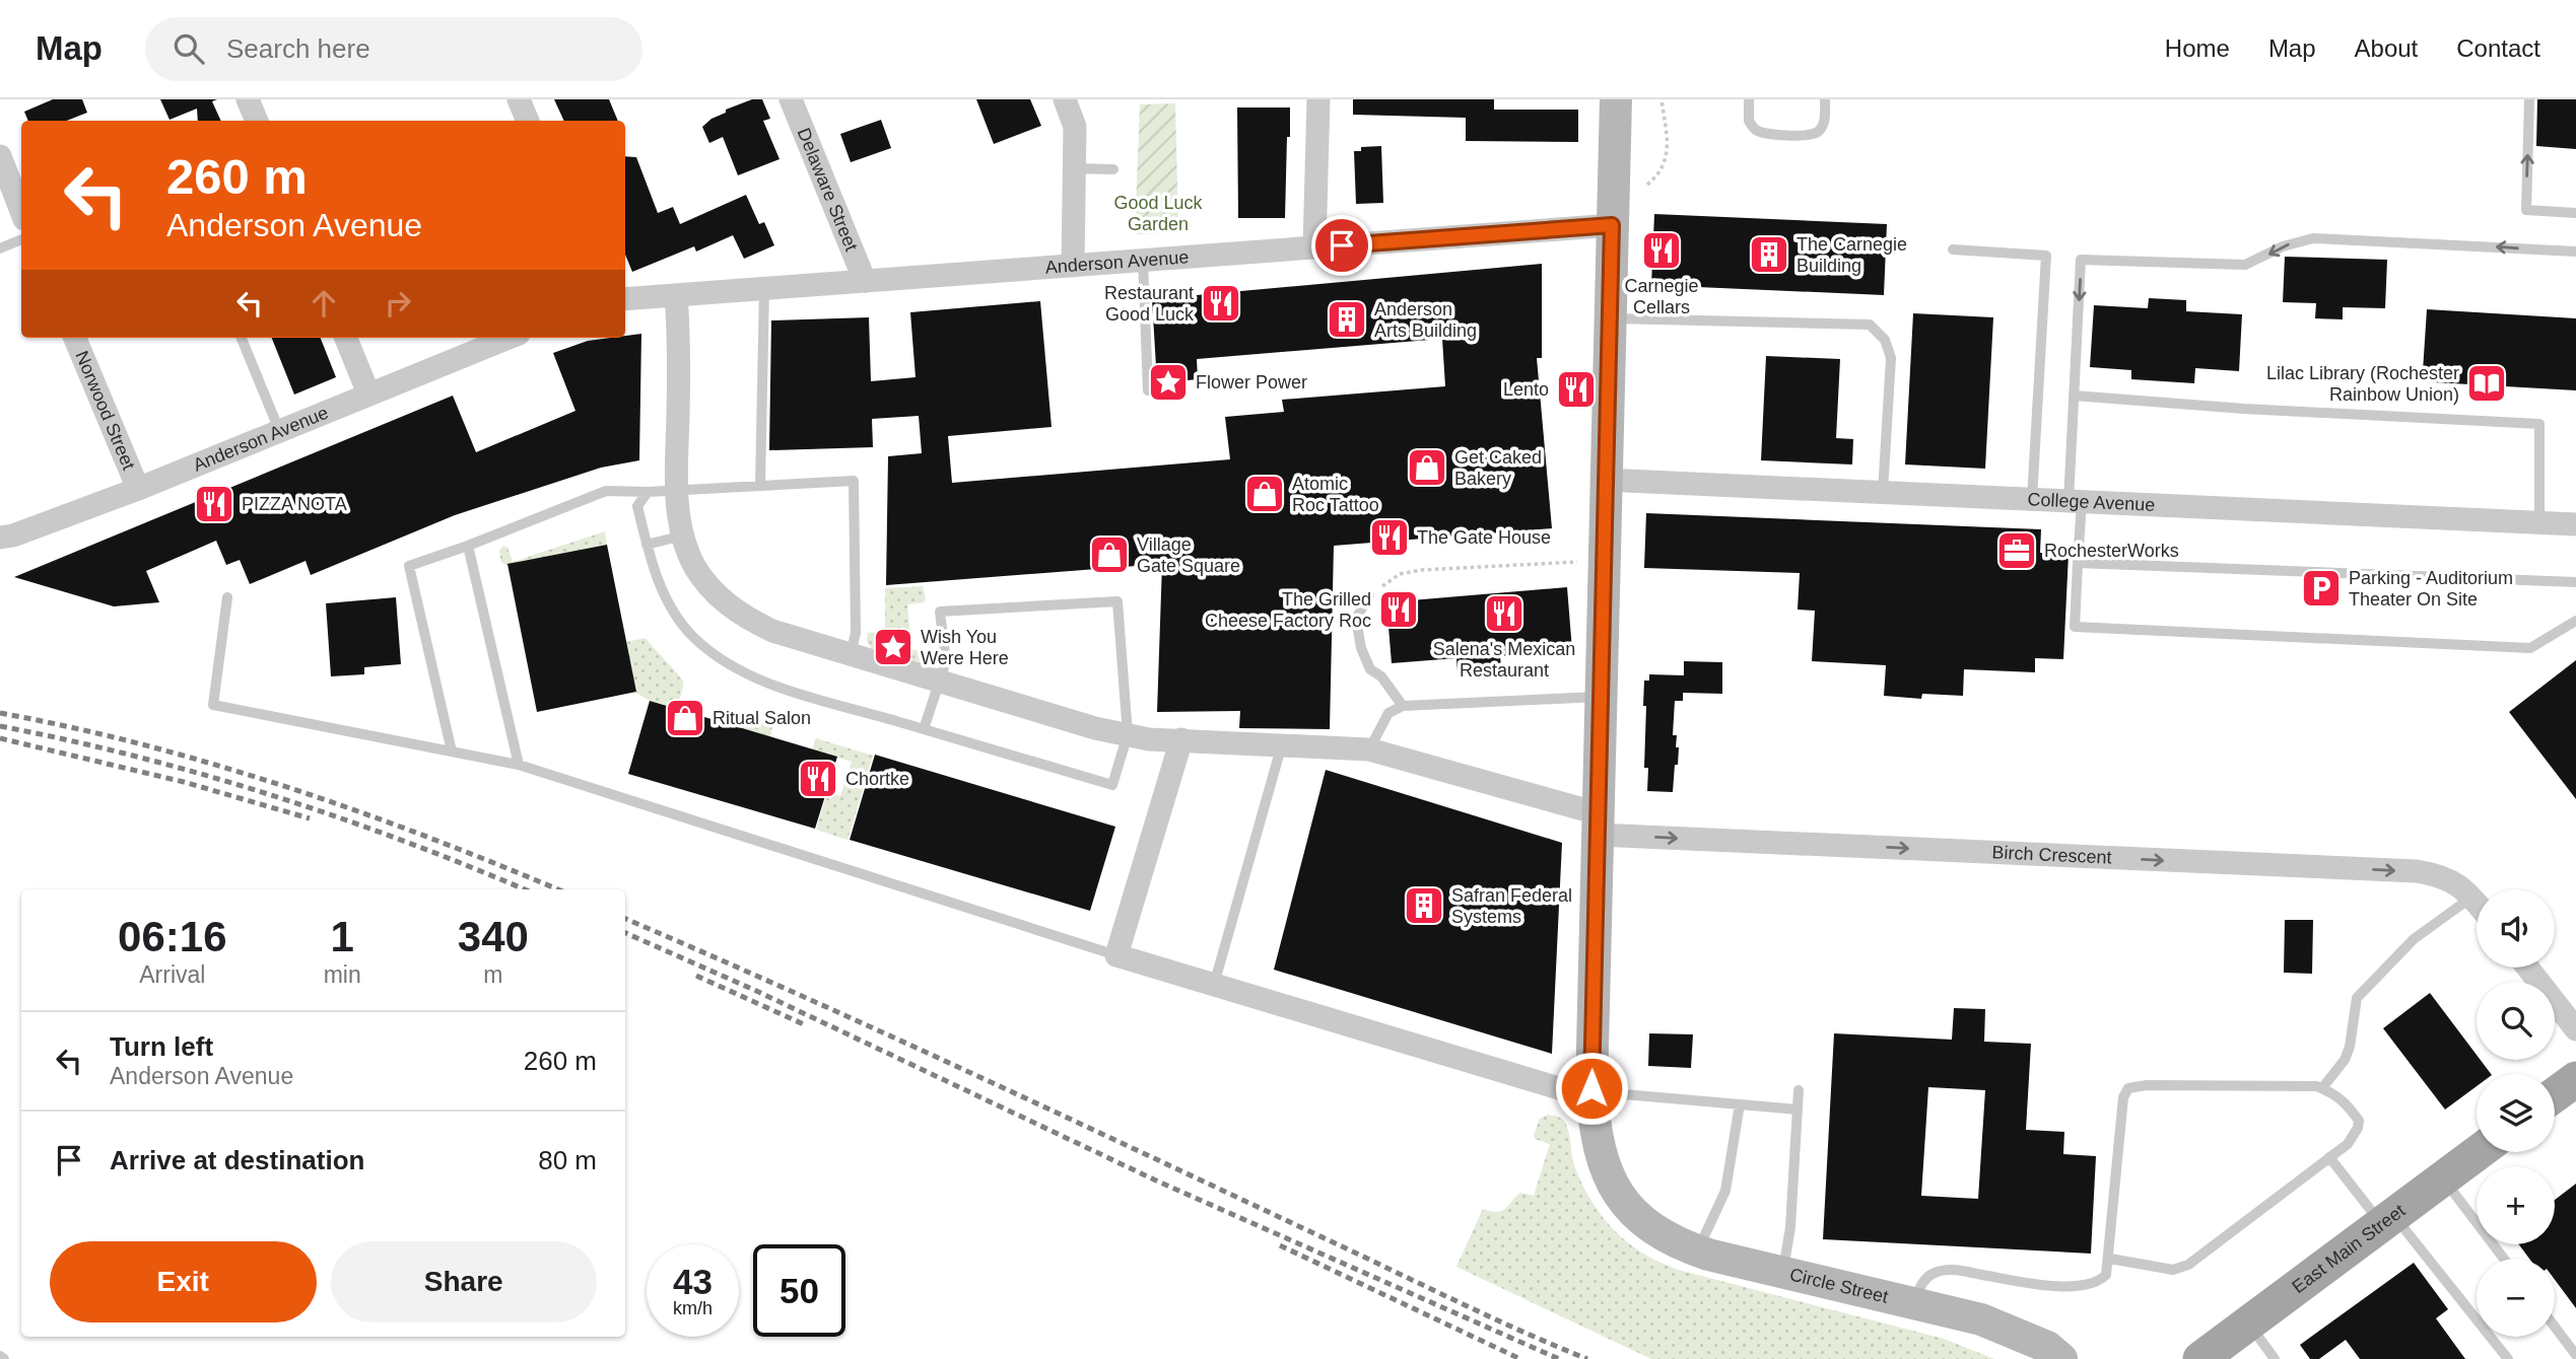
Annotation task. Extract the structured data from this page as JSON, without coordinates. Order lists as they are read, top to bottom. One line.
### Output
{"streets":{"main road":["East Main Street","Circle Street"],"street":["Delaware Street","Anderson Avenue","Norwood Street","College Avenue","Birch Crescent"]},"crossings":[["Delaware Street","Anderson Avenue"],["Anderson Avenue","Norwood Street"],["Anderson Avenue","Birch Crescent"],["Anderson Avenue","Circle Street"],["College Avenue","Circle Street"],["Birch Crescent","Circle Street"]],"one_way":["Birch Crescent"],"parks":["Good Luck Garden"],"places":{"restaurant":["Carnegie Cellars","Restaurant Good Luck","Lento","PIZZA NOTA","The Gate House","The Grilled Cheese Factory Roc","Salena's Mexican Restaurant","Chortke"],"building":["The Carnegie Building","Anderson Arts Building","Safran Federal Systems"],"place":["Flower Power","Wish You Were Here"],"library":["Lilac Library (Rochester Rainbow Union)"],"shop":["Get Caked Bakery","Atomic Roc Tattoo","Village Gate Square","Ritual Salon"],"office":["RochesterWorks"],"parking":["Parking - Auditorium Theater On Site"]},"page":{"header":"Map","search":"Search here","nav":["Home","Map","About","Contact"],"turn":["260 m","Anderson Avenue"],"map_buttons":["+","−"],"eta":["06:16","Arrival","1","min","340","m"],"list":[{"name":"Turn left","note":"Anderson Avenue","value":"260 m"},{"name":"Arrive at destination","value":"80 m"}],"buttons":["Exit","Share"],"speed":"43 km/h","limit":"50"}}
